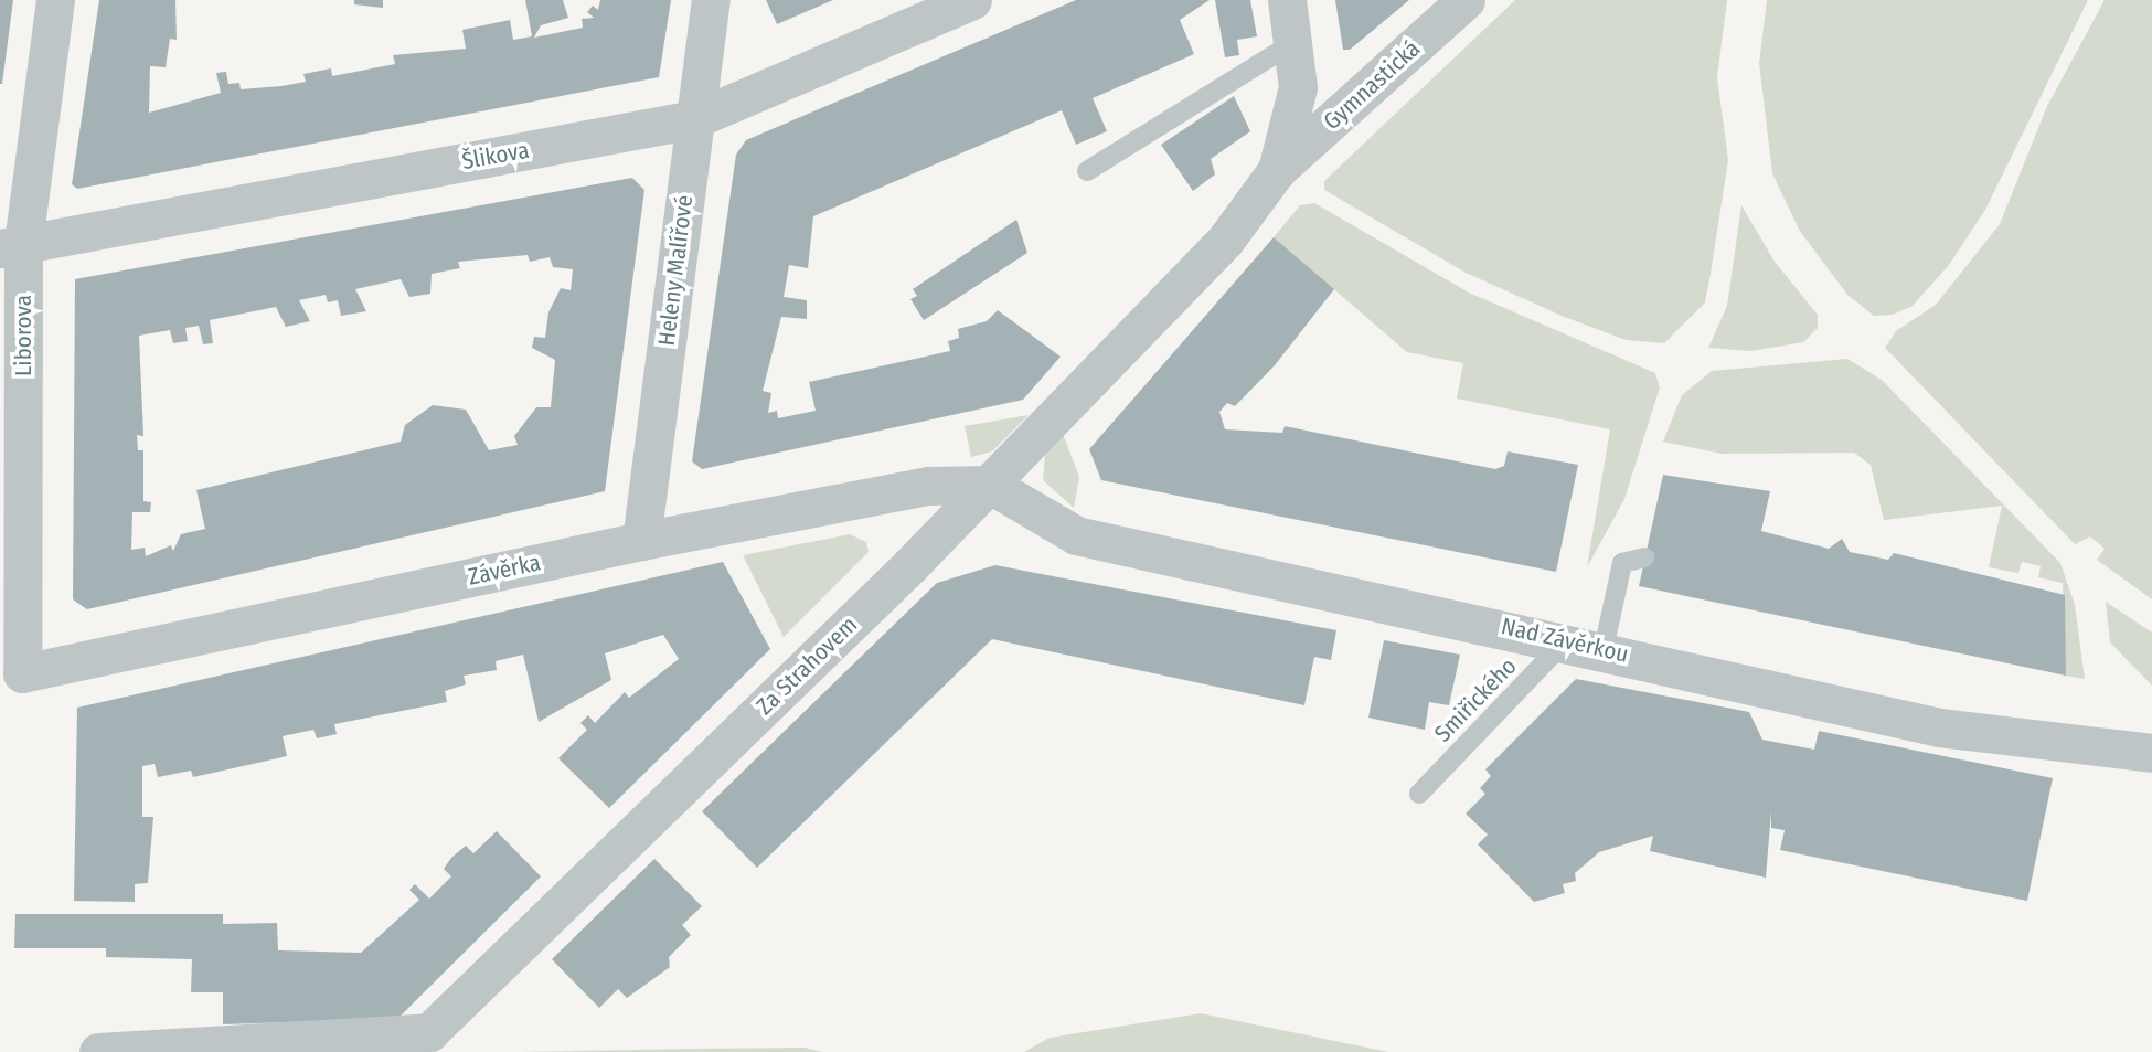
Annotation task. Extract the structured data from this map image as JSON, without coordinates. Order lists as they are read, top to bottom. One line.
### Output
{"streets":{"street":["Gymnastická","Šlikova","Heleny Malířové","Liborova","Závěrka","Nad Závěrkou","Za Strahovem"],"lane":["Smiřického"]},"crossings":[["Gymnastická","Za Strahovem"],["Šlikova","Heleny Malířové"],["Šlikova","Liborova"],["Heleny Malířové","Závěrka"],["Liborova","Závěrka"],["Závěrka","Nad Závěrkou"],["Závěrka","Za Strahovem"],["Nad Závěrkou","Za Strahovem"],["Nad Závěrkou","Smiřického"]]}
